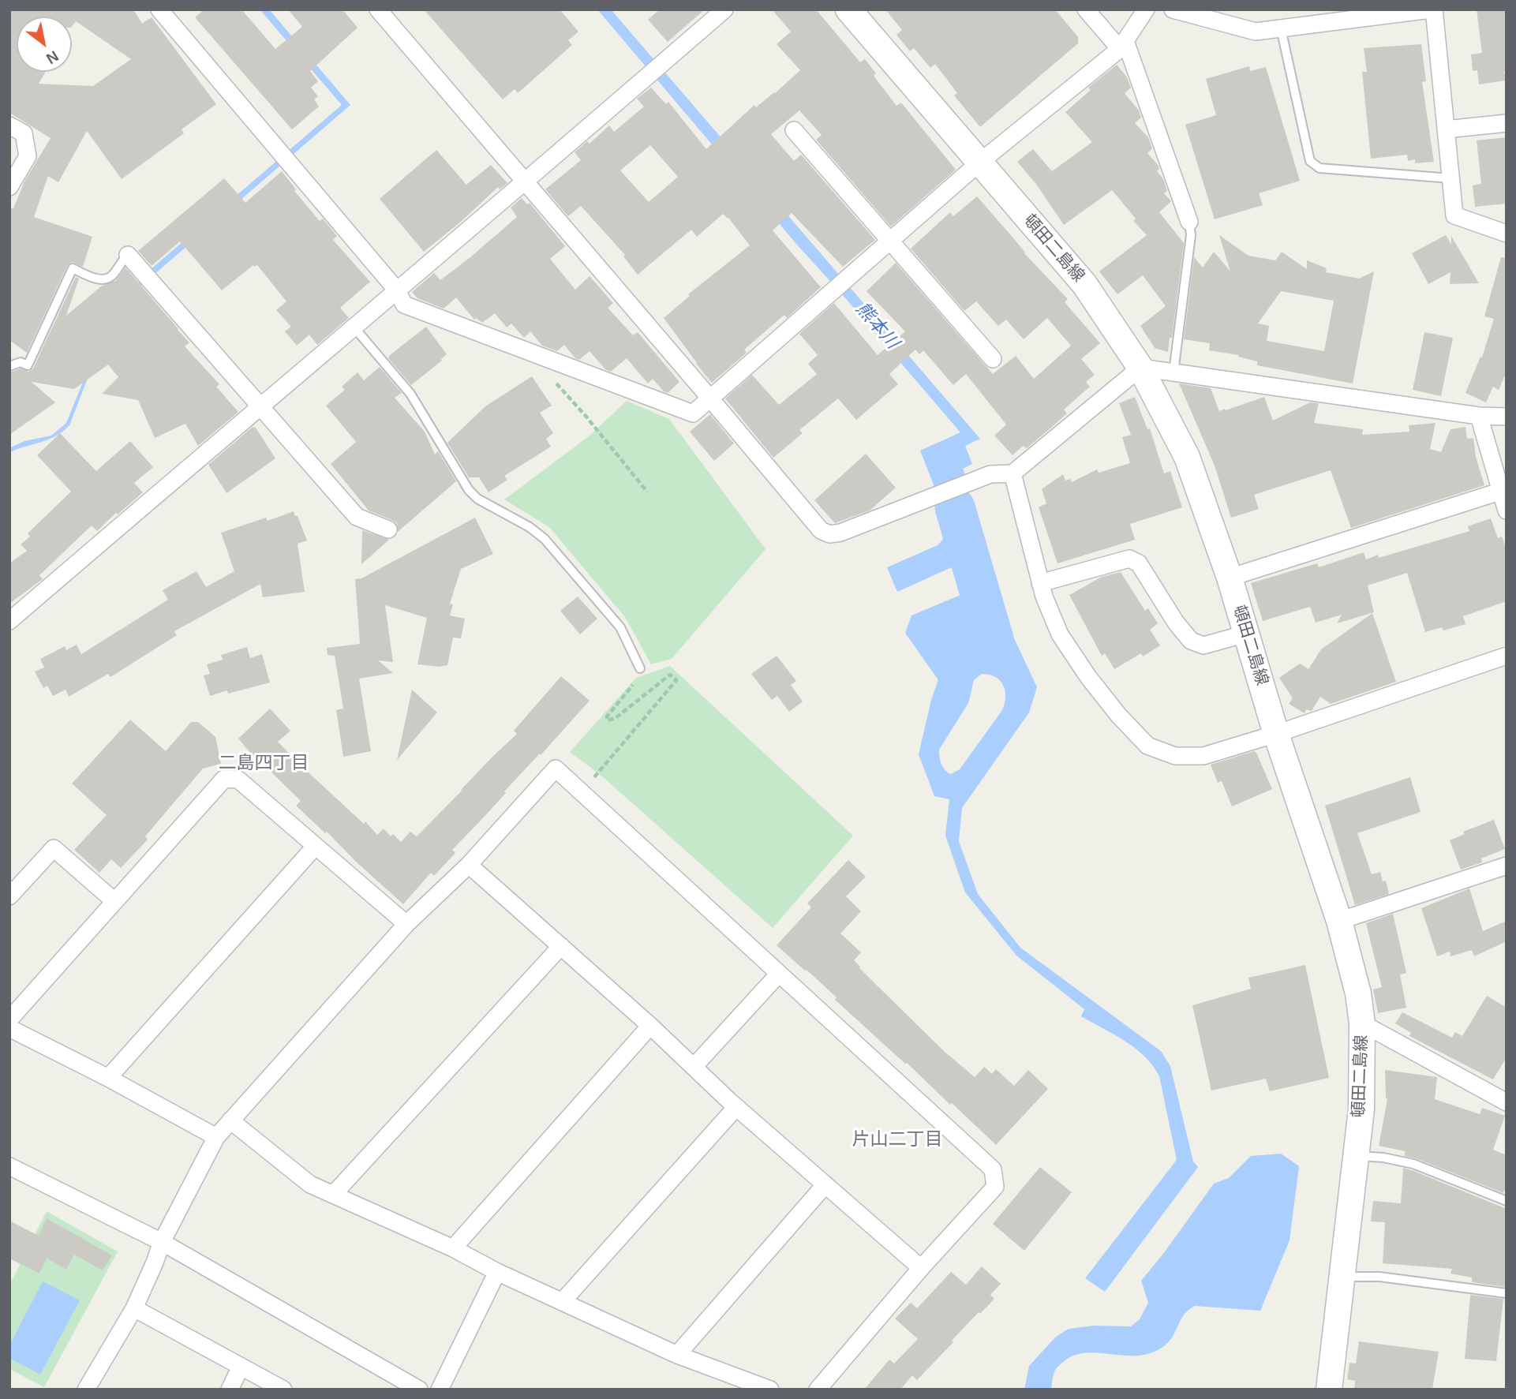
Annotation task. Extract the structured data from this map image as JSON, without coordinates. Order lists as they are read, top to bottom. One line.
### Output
{"streets":{"main road":["頓田二島線"]},"districts":["二島四丁目","片山二丁目"],"water":["熊本川"],"north":"bottom right"}
